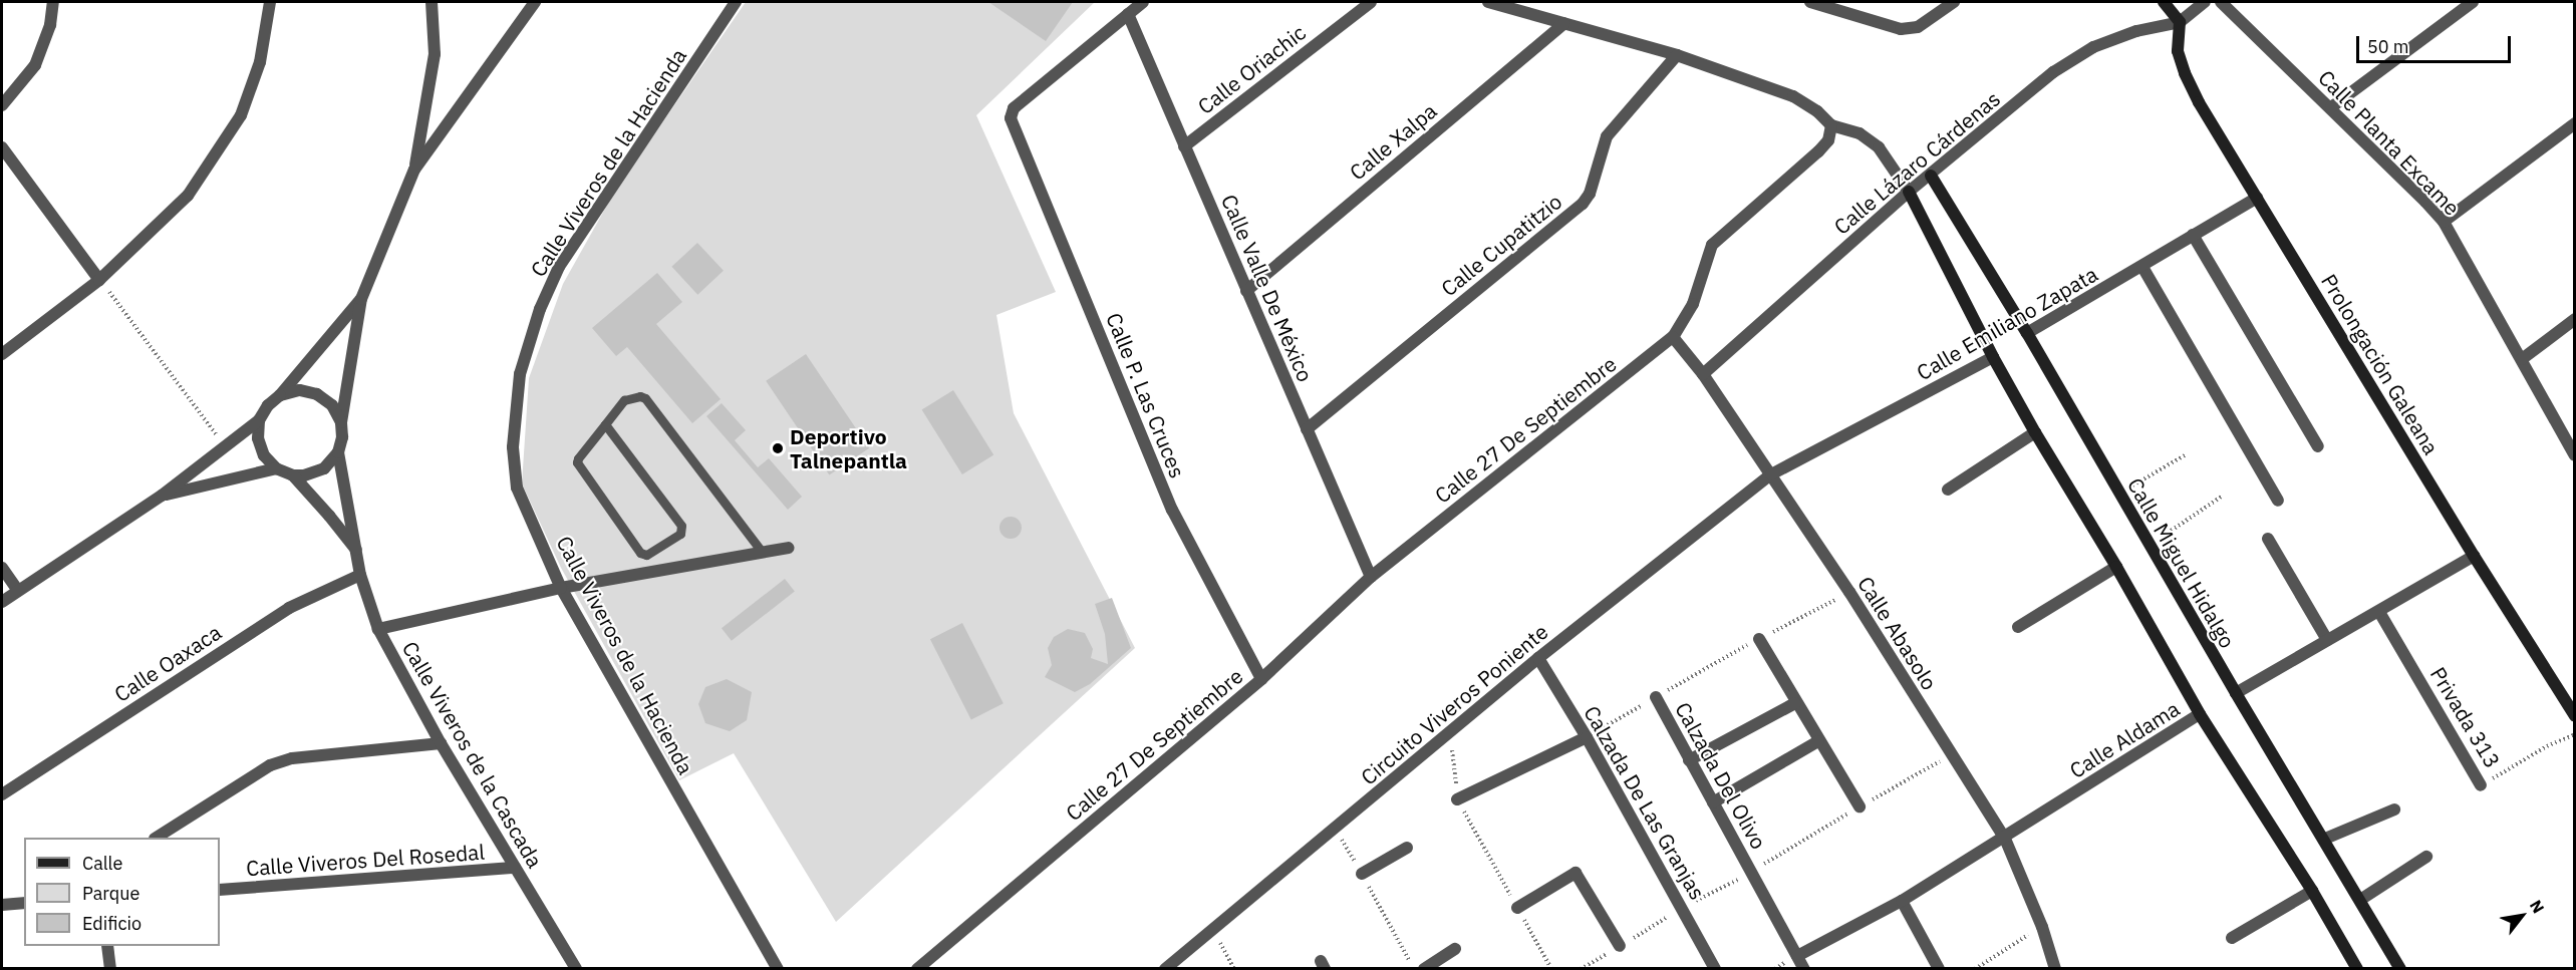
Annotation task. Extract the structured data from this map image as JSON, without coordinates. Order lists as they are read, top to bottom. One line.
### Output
{"streets":{"main road":["Prolongación Galeana","Calle Miguel Hidalgo"],"street":["Calle Oriachic","Calle Xalpa","Calle Planta Excame","Calle Viveros de la Hacienda","Calle Lázaro Cárdenas","Calle Cupatitzio","Calle Valle De México","Calle Emiliano Zapata","Calle P. Las Cruces","Calle 27 De Septiembre","Calle Abasolo","Calle Oaxaca","Circuito Viveros Poniente","Privada 313","Calle Aldama","Calle Viveros de la Cascada","Calzada Del Olivo","Calzada De Las Granjas","Calle Viveros Del Rosedal"]},"crossings":[["Calle Oriachic","Calle Valle De México"],["Calle Xalpa","Calle Valle De México"],["Calle Lázaro Cárdenas","Prolongación Galeana"],["Calle Lázaro Cárdenas","Calle Miguel Hidalgo"],["Calle Lázaro Cárdenas","Calle Abasolo"],["Calle Cupatitzio","Calle Valle De México"],["Calle Valle De México","Calle P. Las Cruces"],["Calle Valle De México","Calle 27 De Septiembre"],["Calle Emiliano Zapata","Prolongación Galeana"],["Calle Emiliano Zapata","Calle Miguel Hidalgo"],["Calle Emiliano Zapata","Calle Abasolo"],["Calle Emiliano Zapata","Circuito Viveros Poniente"],["Calle P. Las Cruces","Calle 27 De Septiembre"],["Calle 27 De Septiembre","Calle Abasolo"],["Calle Abasolo","Circuito Viveros Poniente"],["Calle Abasolo","Calle Aldama"],["Calle Oaxaca","Calle Viveros de la Cascada"],["Circuito Viveros Poniente","Calzada De Las Granjas"],["Calle Aldama","Calzada Del Olivo"],["Calle Viveros de la Cascada","Calle Viveros Del Rosedal"]],"places":["Deportivo Talnepantla"],"legend":["Calle","Parque","Edificio"],"scale_bar":"50 m","north":"top right"}
